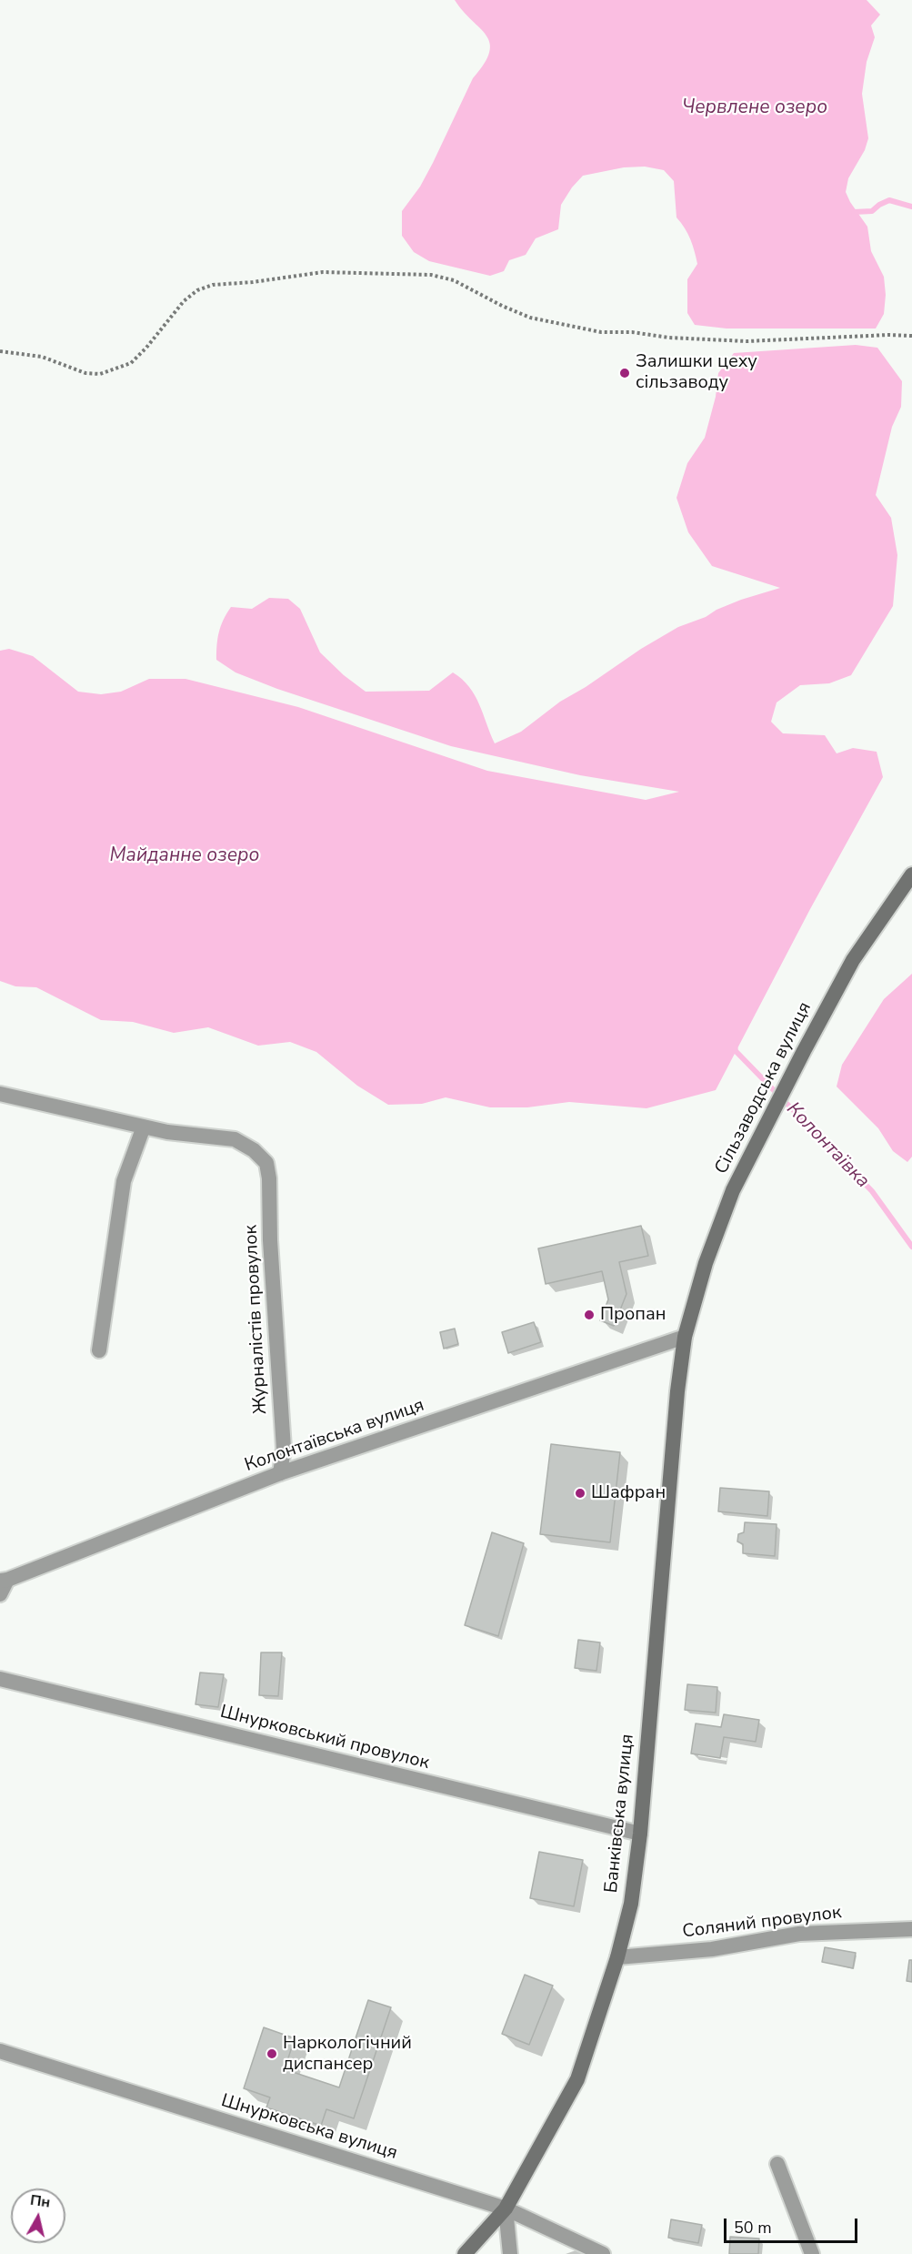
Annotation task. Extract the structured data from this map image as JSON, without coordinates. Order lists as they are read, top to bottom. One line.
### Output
{"streets":{"main road":["Сільзаводська вулиця","Банківська вулиця"],"street":["Журналістів провулок","Колонтаївська вулиця","Шнурковський провулок","Соляний провулок","Шнурковська вулиця"]},"crossings":[["Сільзаводська вулиця","Колонтаївська вулиця"],["Сільзаводська вулиця","Банківська вулиця"],["Журналістів провулок","Колонтаївська вулиця"],["Колонтаївська вулиця","Банківська вулиця"],["Шнурковський провулок","Банківська вулиця"],["Банківська вулиця","Соляний провулок"],["Банківська вулиця","Шнурковська вулиця"]],"water":["Червлене озеро","Майданне озеро","Колонтаївка"],"places":["Залишки цеху сільзаводу","Пропан","Шафран","Наркологічний диспансер"],"scale_bar":"50 m","north":"top"}
